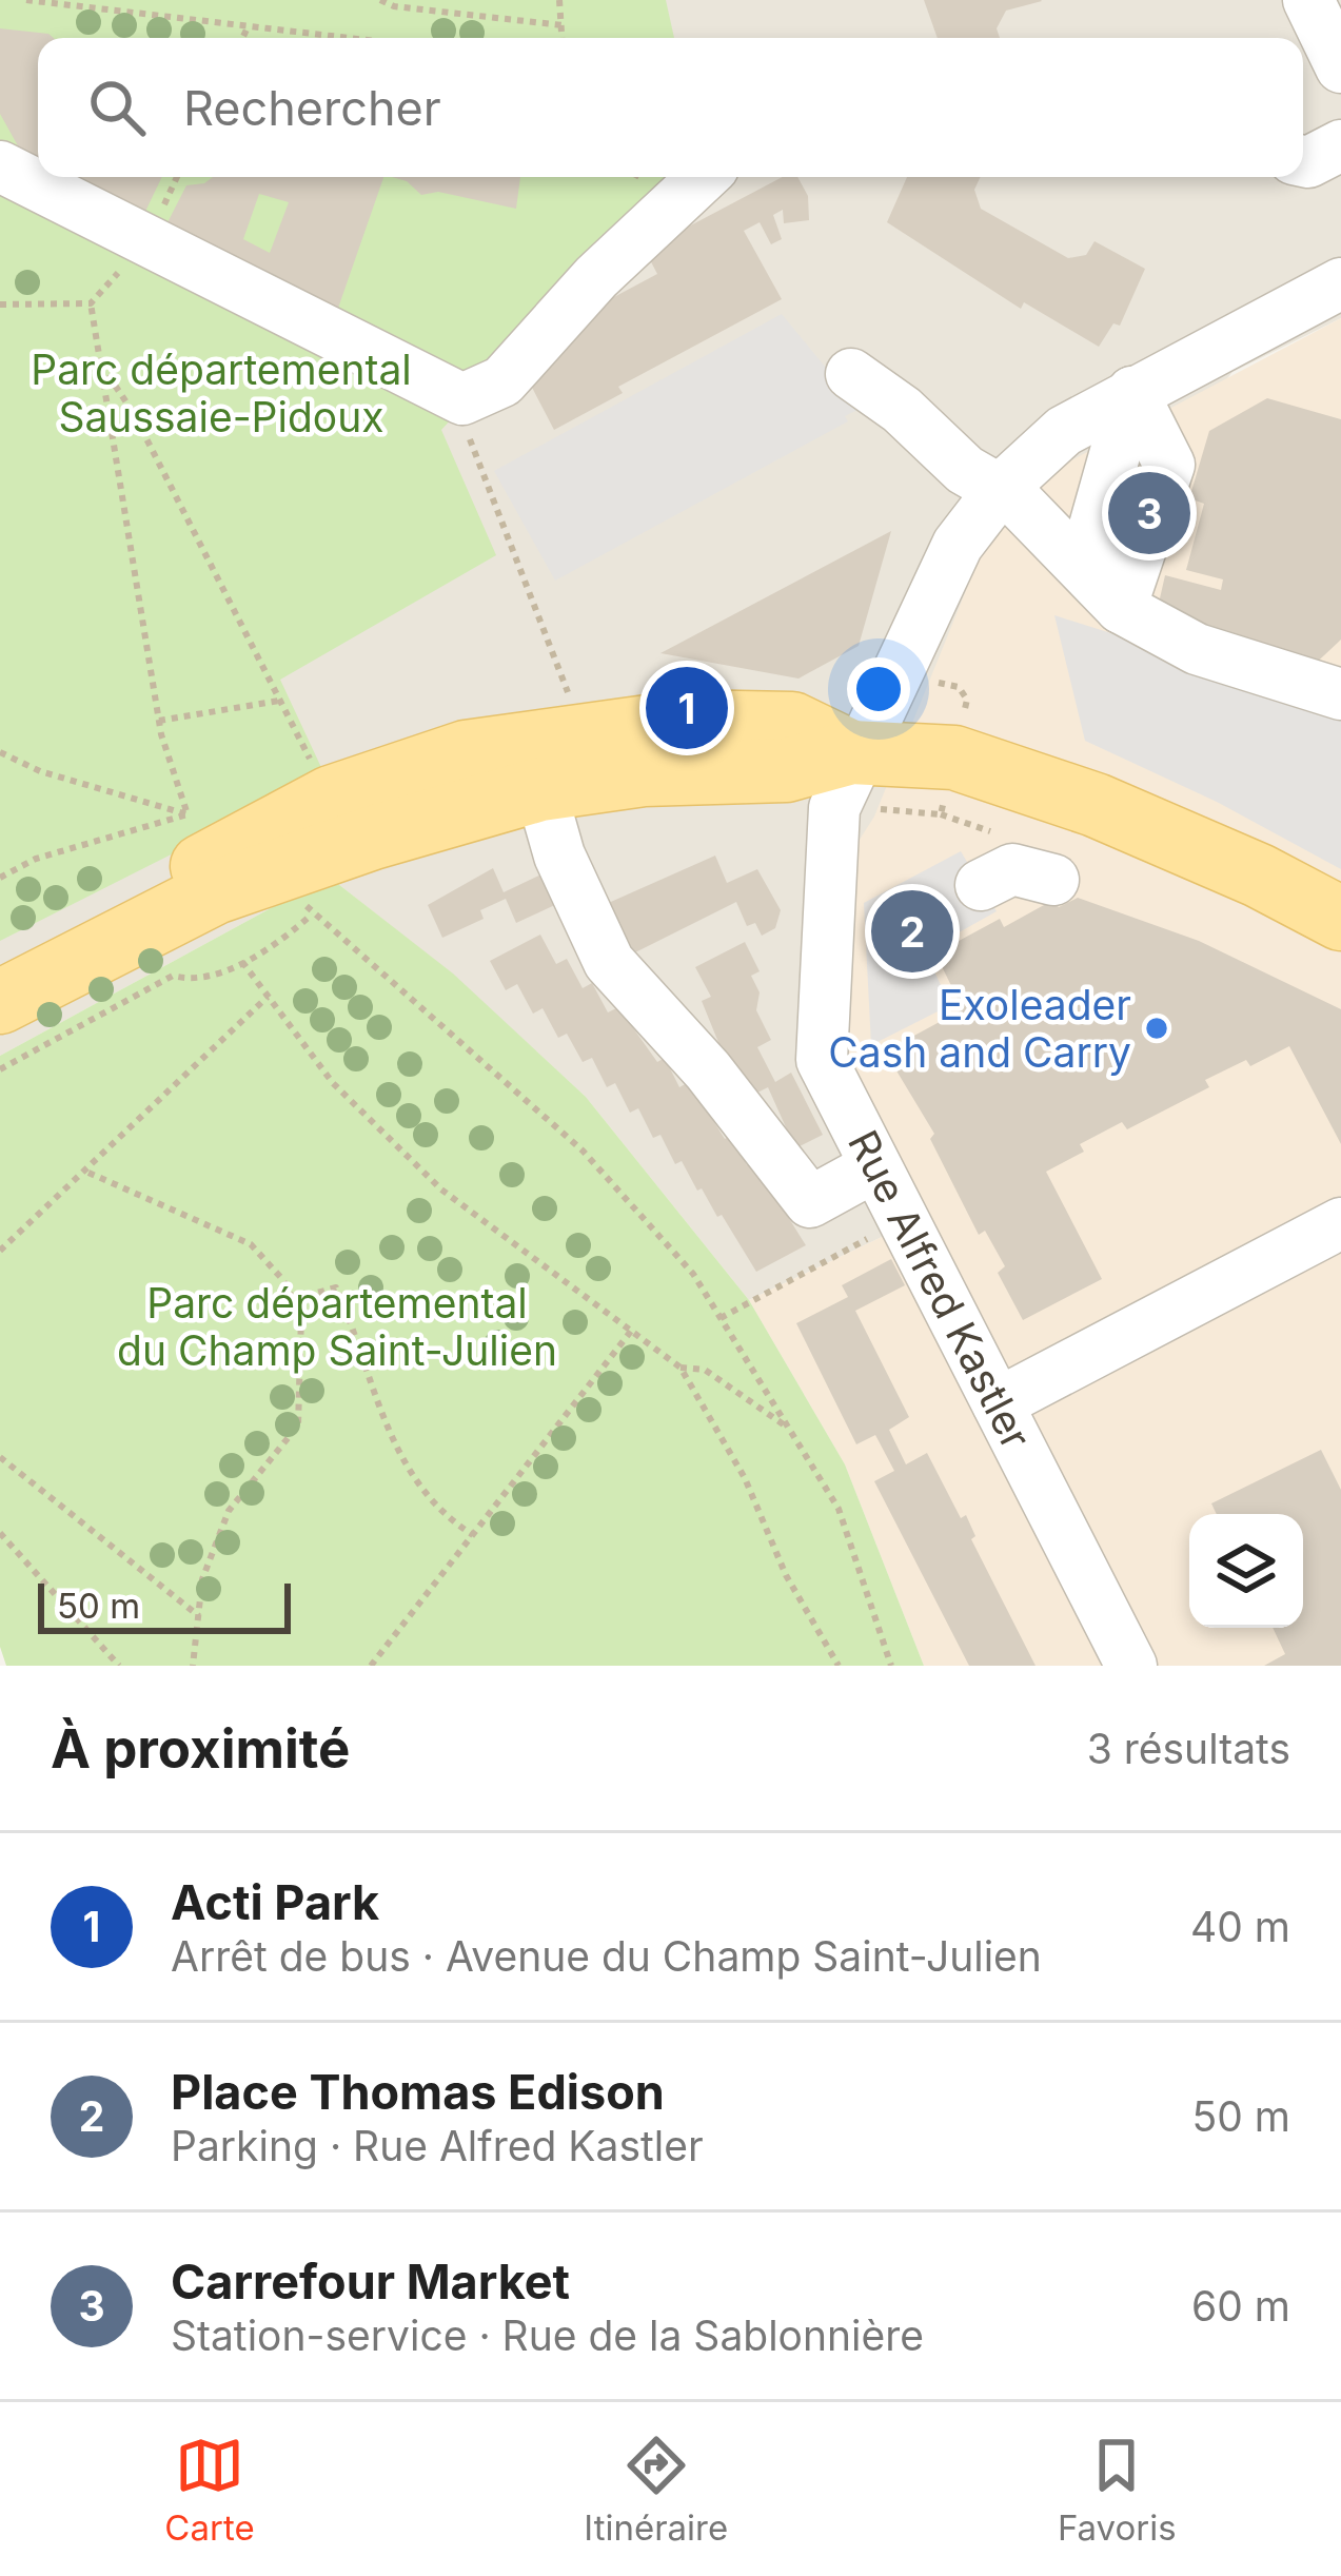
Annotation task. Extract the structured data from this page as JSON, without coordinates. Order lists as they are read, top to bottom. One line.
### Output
{"streets":{"street":["Rue Alfred Kastler"]},"parks":["Parc départemental Saussaie-Pidoux","Parc départemental du Champ Saint-Julien"],"places":["Exoleader Cash and Carry"],"scale_bar":"50 m","page":{"search":"Rechercher","pins":["3","1","2"],"scale":"50 m","heading":["À proximité","3 résultats"],"list":[{"mark":"1","name":"Acti Park","note":"Arrêt de bus · Avenue du Champ Saint-Julien","value":"40 m"},{"mark":"2","name":"Place Thomas Edison","note":"Parking · Rue Alfred Kastler","value":"50 m"},{"mark":"3","name":"Carrefour Market","note":"Station-service · Rue de la Sablonnière","value":"60 m"}],"nav":["Carte","Itinéraire","Favoris"]}}
